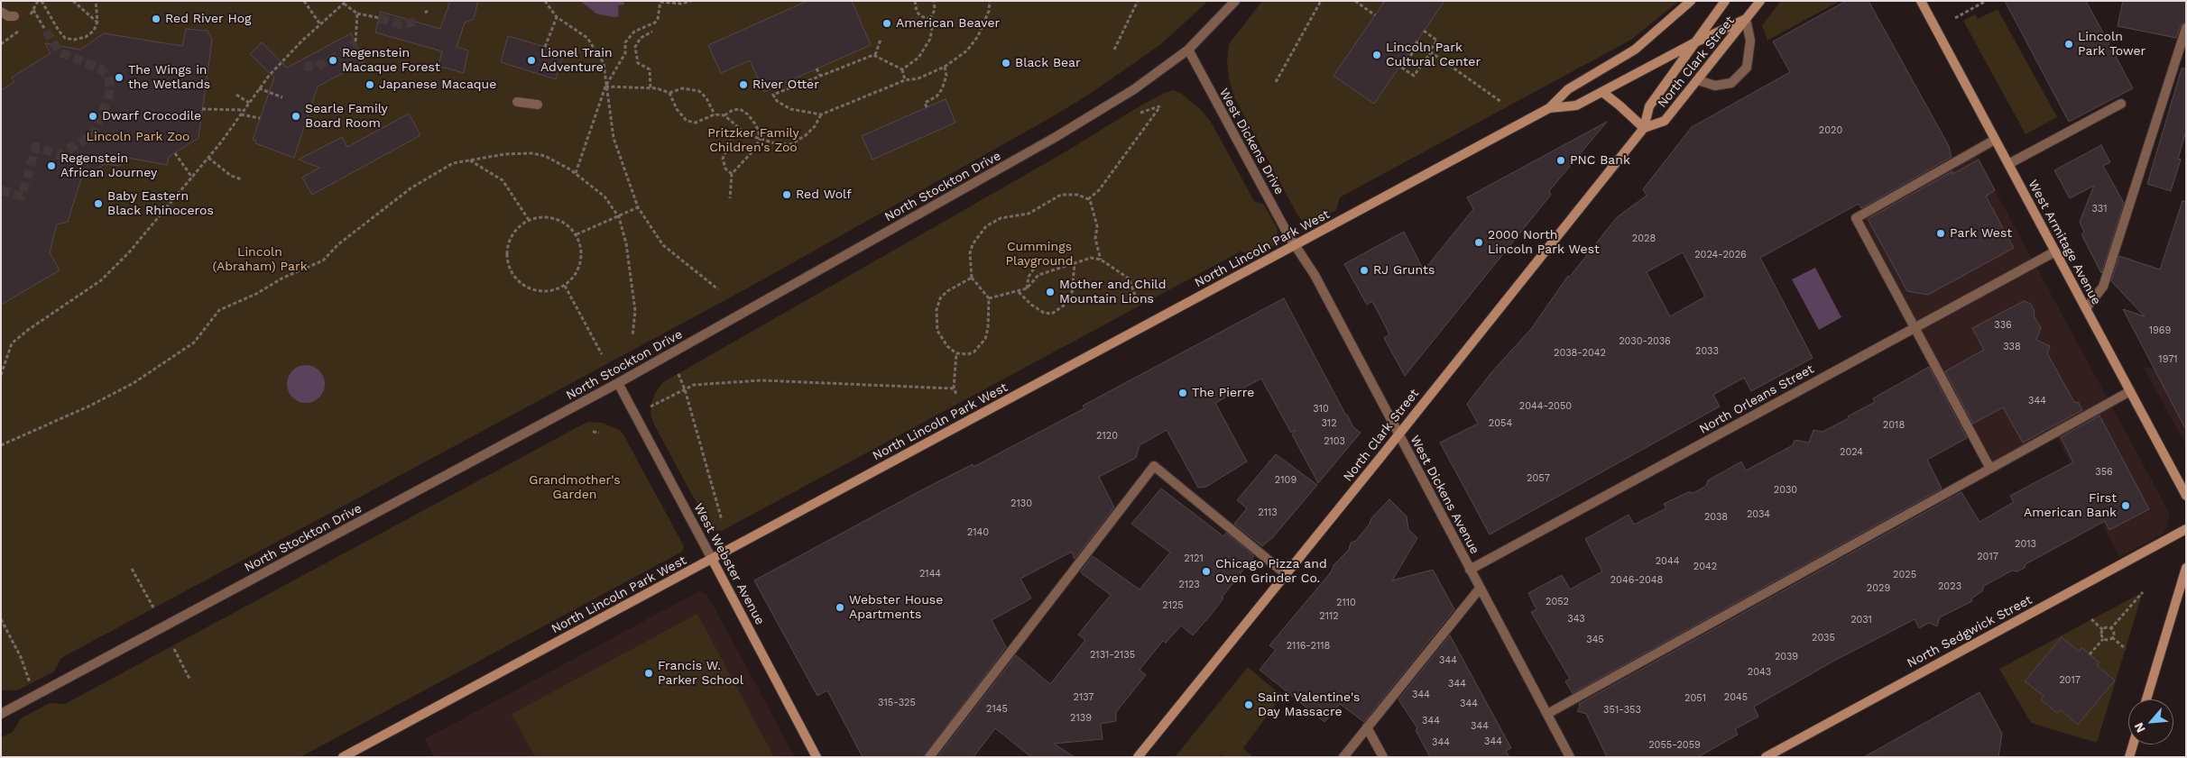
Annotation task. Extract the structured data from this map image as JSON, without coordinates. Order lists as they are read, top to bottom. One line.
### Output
{"streets":{"street":["North Clark Street","West Dickens Drive","North Stockton Drive","West Armitage Avenue","North Lincoln Park West","North Orleans Street","West Dickens Avenue","West Webster Avenue","North Sedgwick Street"]},"crossings":[["North Clark Street","North Lincoln Park West"],["North Clark Street","West Dickens Avenue"],["West Dickens Drive","North Stockton Drive"],["West Dickens Drive","North Lincoln Park West"],["West Dickens Drive","West Dickens Avenue"],["North Stockton Drive","West Webster Avenue"],["West Armitage Avenue","North Orleans Street"],["North Lincoln Park West","West Dickens Avenue"],["North Lincoln Park West","West Webster Avenue"],["North Orleans Street","West Dickens Avenue"]],"parks":["Pritzker Family Children's Zoo","Lincoln Park Zoo","Cummings Playground","Lincoln (Abraham) Park","Grandmother's Garden"],"places":["Red River Hog","American Beaver","Lincoln Park Tower","Lincoln Park Cultural Center","Regenstein Macaque Forest","Lionel Train Adventure","Black Bear","The Wings in the Wetlands","Japanese Macaque","River Otter","Dwarf Crocodile","Searle Family Board Room","PNC Bank","Regenstein African Journey","Red Wolf","Baby Eastern Black Rhinoceros","Park West","2000 North Lincoln Park West","RJ Grunts","Mother and Child Mountain Lions","The Pierre","First American Bank","Chicago Pizza and Oven Grinder Co.","Webster House Apartments","Francis W. Parker School","Saint Valentine's Day Massacre"],"house_numbers":["2020","331","2028","2024-2026","336","1969","2030-2036","338","2033","2038-2042","1971","344","2044-2050","310","312","2054","2018","2120","2103","2024","356","2057","2109","2030","2130","2113","2034","2038","2140","2013","2017","2121","2044","2042","2144","2025","2046-2048","2123","2023","2029","2052","2110","2125","2112","343","2031","2035","345","2116-2118","2131-2135","2039","344","2043","2017","344","344","2137","2045","2051","315-325","344","2145","351-353","2139","344","344","344","344","2055-2059"],"north":"bottom left"}
